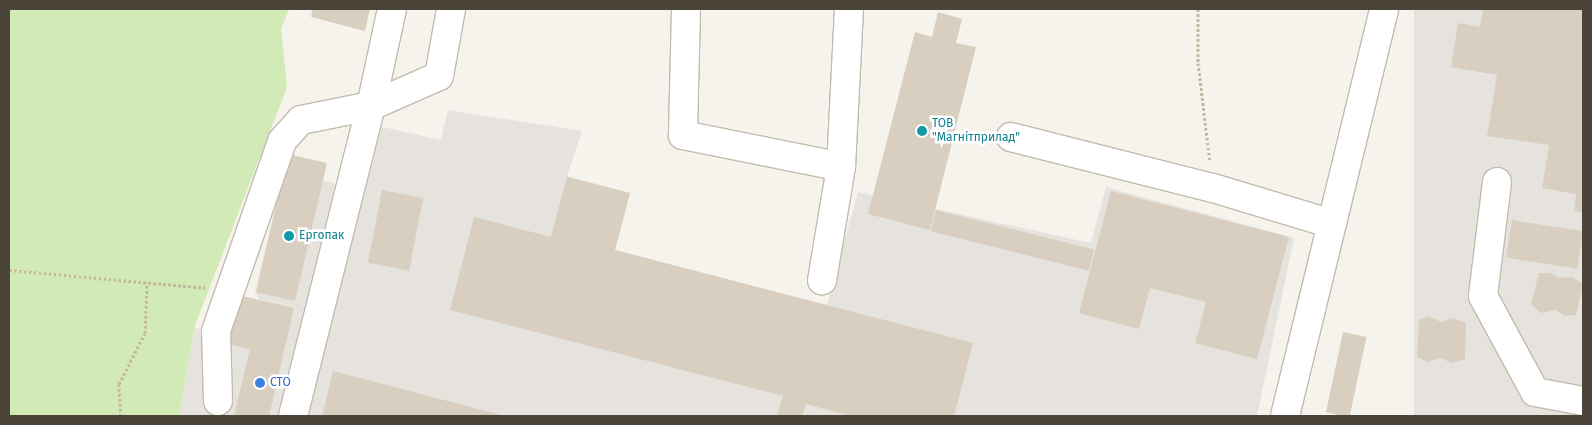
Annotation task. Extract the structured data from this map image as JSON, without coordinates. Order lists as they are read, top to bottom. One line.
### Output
{"places":["ТОВ \"Магнітприлад\"","Ергопак","СТО"]}
